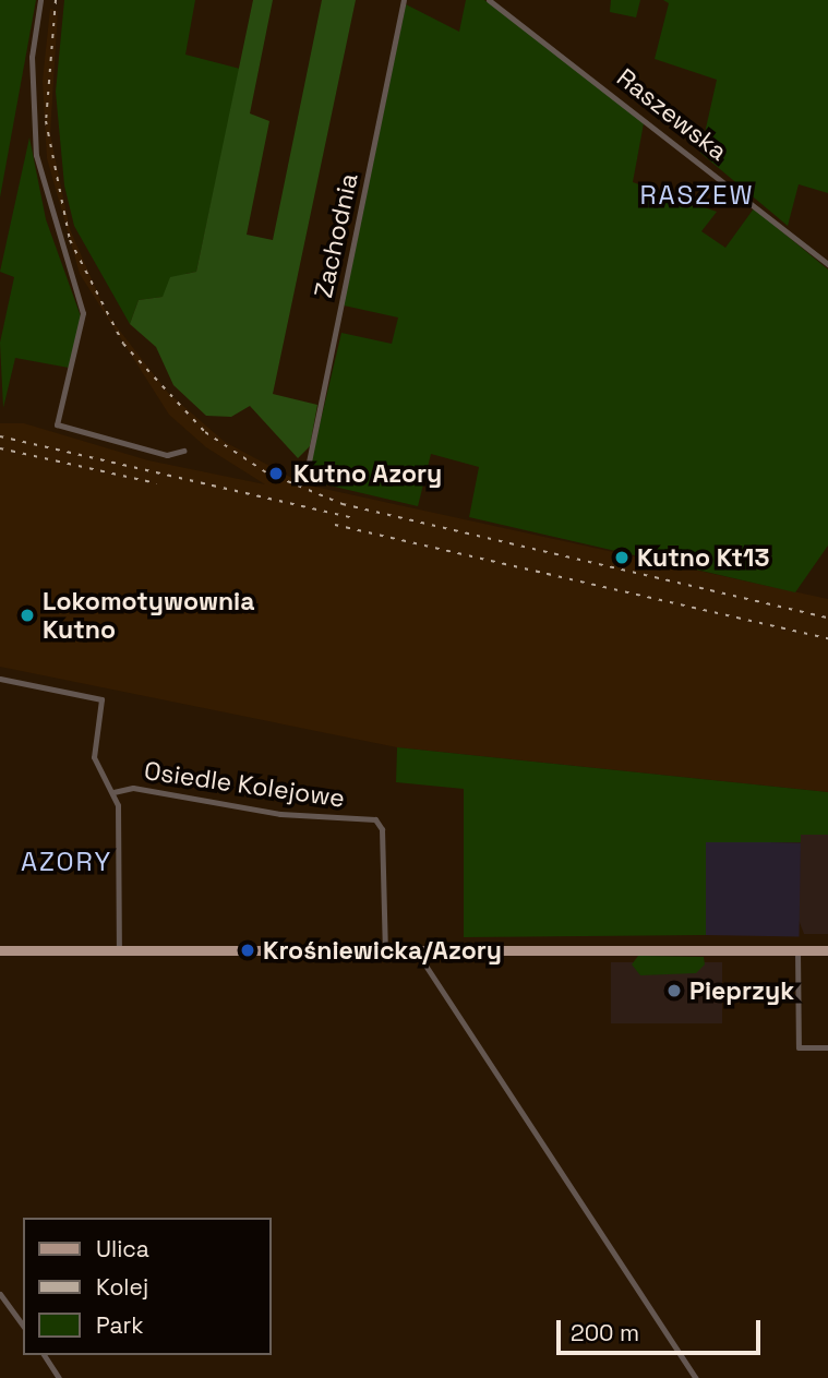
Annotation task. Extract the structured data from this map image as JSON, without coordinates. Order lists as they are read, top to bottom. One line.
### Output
{"streets":{"street":["Raszewska","Zachodnia","Osiedle Kolejowe"]},"districts":["RASZEW","AZORY"],"places":["Kutno Azory","Kutno Kt13","Lokomotywownia Kutno","Krośniewicka/Azory","Pieprzyk"],"legend":["Ulica","Kolej","Park"],"scale_bar":"200 m"}
